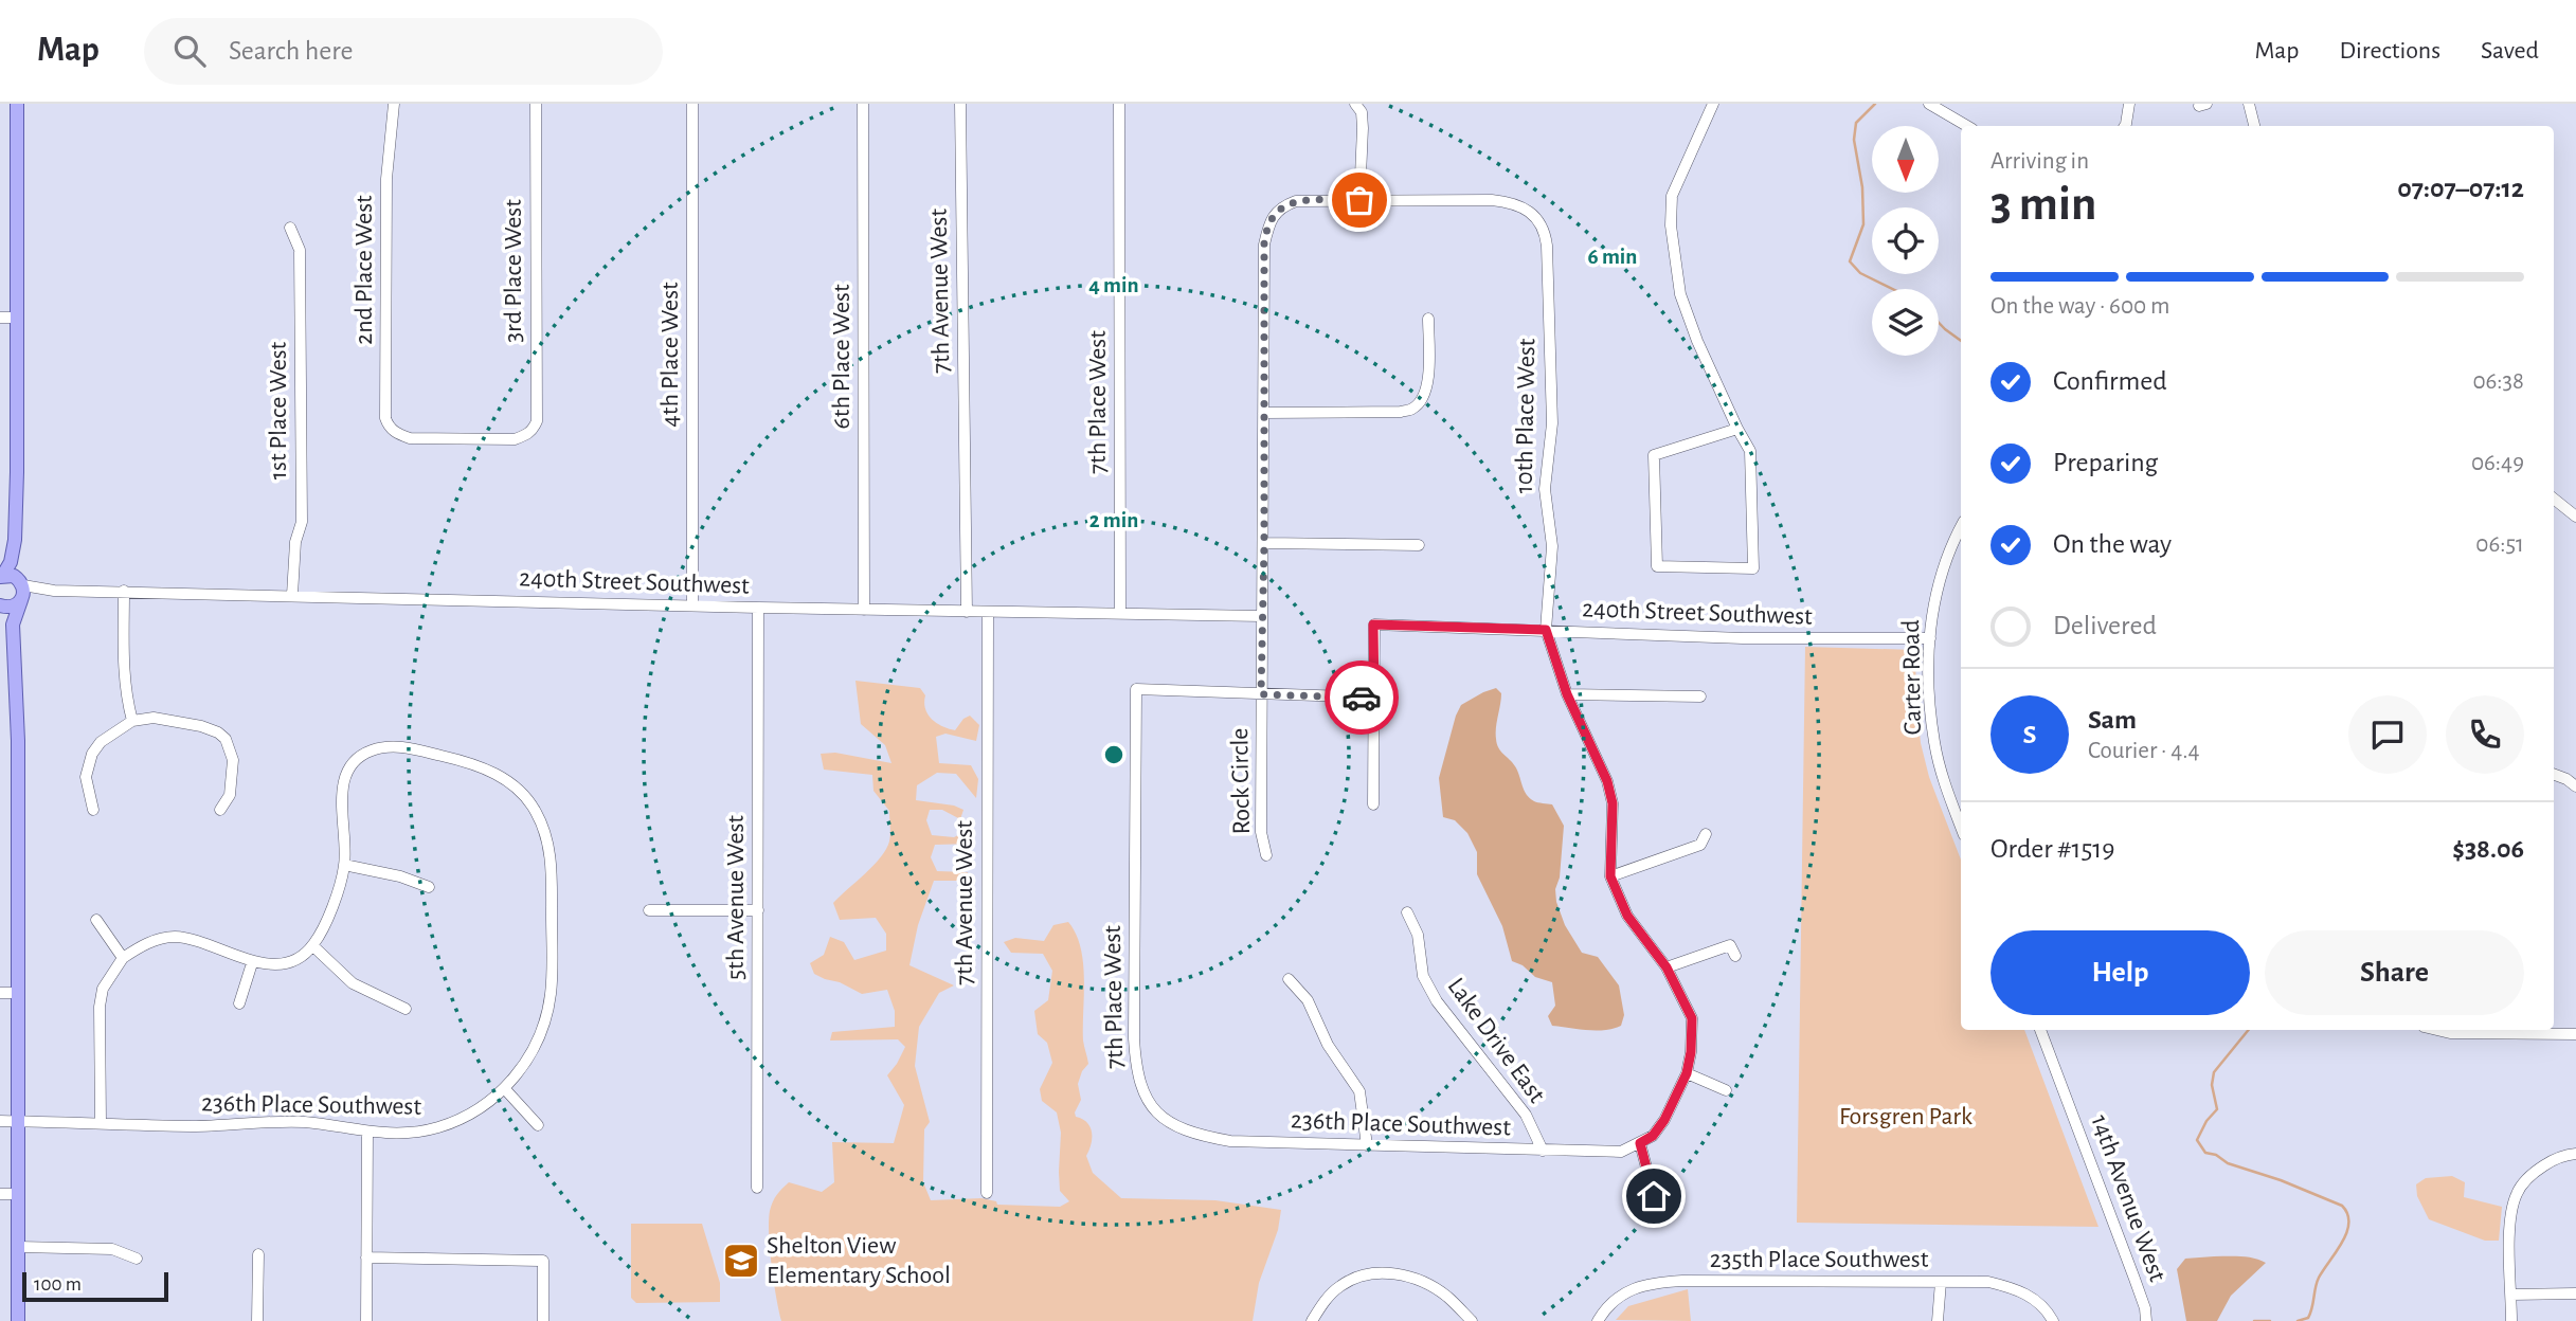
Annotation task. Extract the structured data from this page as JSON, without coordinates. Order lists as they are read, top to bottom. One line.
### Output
{"streets":{"street":["2nd Place West","3rd Place West","7th Avenue West","4th Place West","6th Place West","7th Place West","1st Place West","10th Place West","240th Street Southwest","Carter Road","Rock Circle","5th Avenue West","Lake Drive East","236th Place Southwest","14th Avenue West","235th Place Southwest"]},"crossings":[["2nd Place West","3rd Place West"],["7th Avenue West","240th Street Southwest"],["4th Place West","240th Street Southwest"],["6th Place West","240th Street Southwest"],["7th Place West","240th Street Southwest"],["7th Place West","Rock Circle"],["7th Place West","236th Place Southwest"],["1st Place West","240th Street Southwest"],["10th Place West","240th Street Southwest"],["10th Place West","Rock Circle"],["240th Street Southwest","Carter Road"],["240th Street Southwest","Rock Circle"],["240th Street Southwest","5th Avenue West"],["Lake Drive East","236th Place Southwest"]],"parks":["Forsgren Park"],"places":{"school or university":["Shelton View Elementary School"]},"scale_bar":"100 m","north":"bottom","page":{"header":"Map","search":"Search here","nav":["Map","Directions","Saved"],"heading":["3 min","Arriving in","07:07–07:12"],"panel":["Sam","Courier · 4.4","Order #1519","$38.06"],"bar":"On the way · 600 m","list":[["Confirmed","06:38"],["Preparing","06:49"],["On the way","06:51"],"Delivered"],"round":"S","buttons":["Help","Share"],"scale":"100 m"},"rings":["6 min","4 min","2 min"]}
